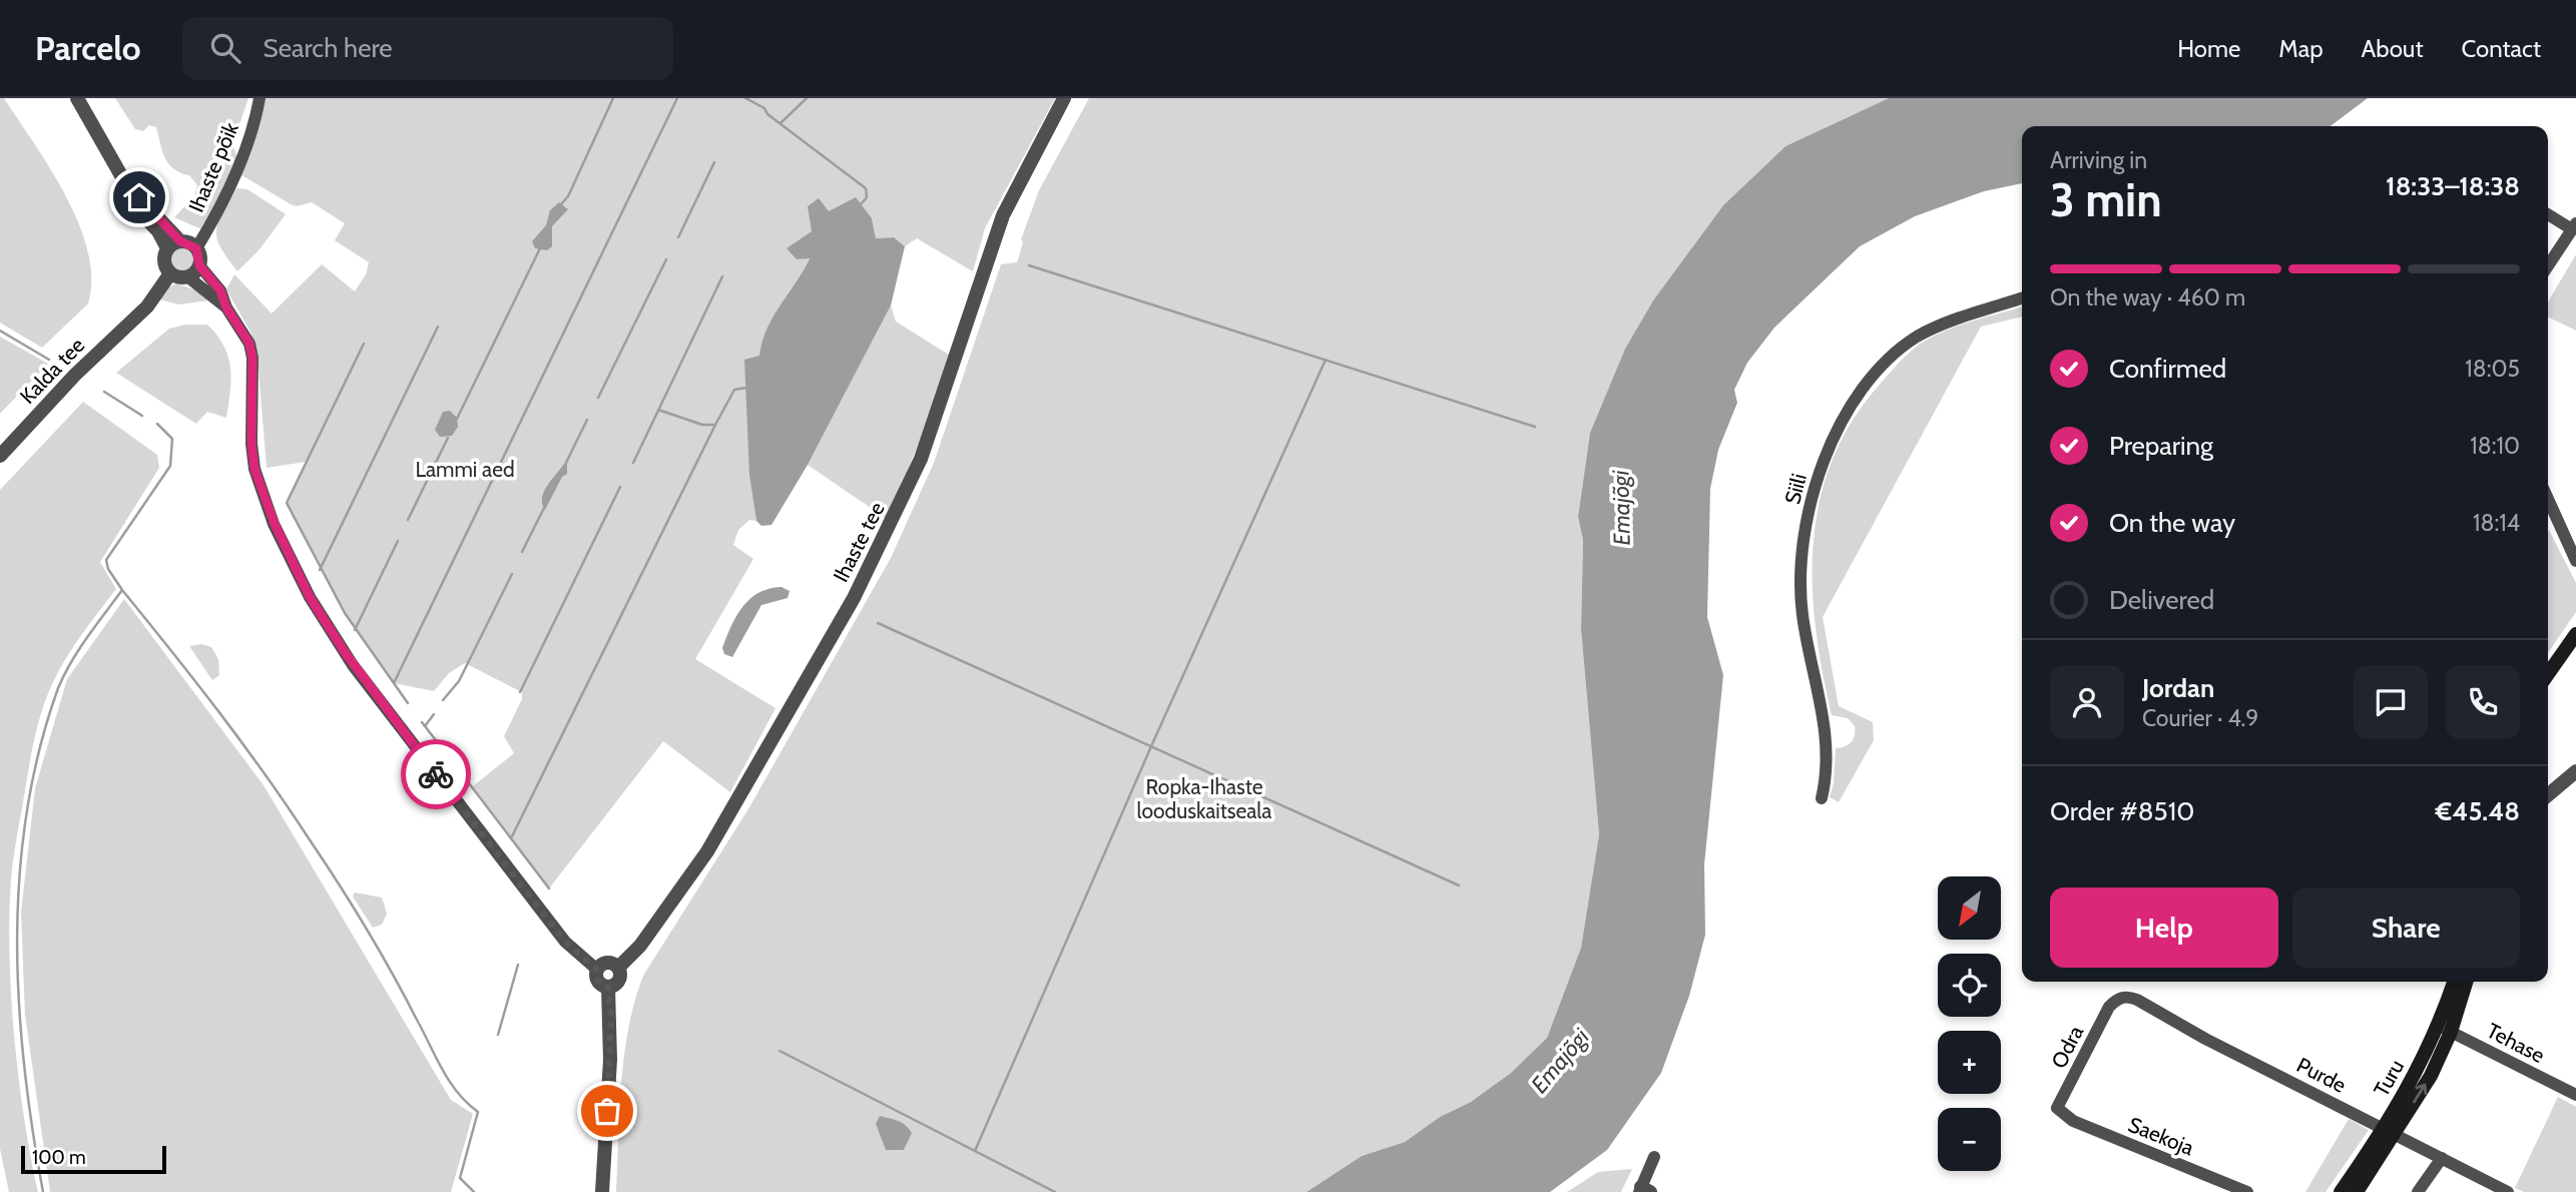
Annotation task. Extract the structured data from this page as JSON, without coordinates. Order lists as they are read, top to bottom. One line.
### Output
{"streets":{"main road":["Turu"],"street":["Ihaste põik","Kalda tee","Siili","Ihaste tee","Tehase","Odra","Purde","Saekoja"]},"crossings":[["Tehase","Turu"],["Odra","Purde"],["Odra","Saekoja"],["Purde","Turu"]],"water":["Emajõgi"],"parks":["Lammi aed","Ropka-Ihaste looduskaitseala"],"scale_bar":"100 m","north":"bottom left","page":{"header":"Parcelo","search":"Search here","nav":["Home","Map","About","Contact"],"heading":["3 min","Arriving in","18:33–18:38"],"panel":["Jordan","Courier · 4.9","Order #8510","€45.48"],"bar":"On the way · 460 m","list":[["Confirmed","18:05"],["Preparing","18:10"],["On the way","18:14"],"Delivered"],"buttons":["Help","Share"],"map_buttons":["+","−"],"scale":"100 m"}}
